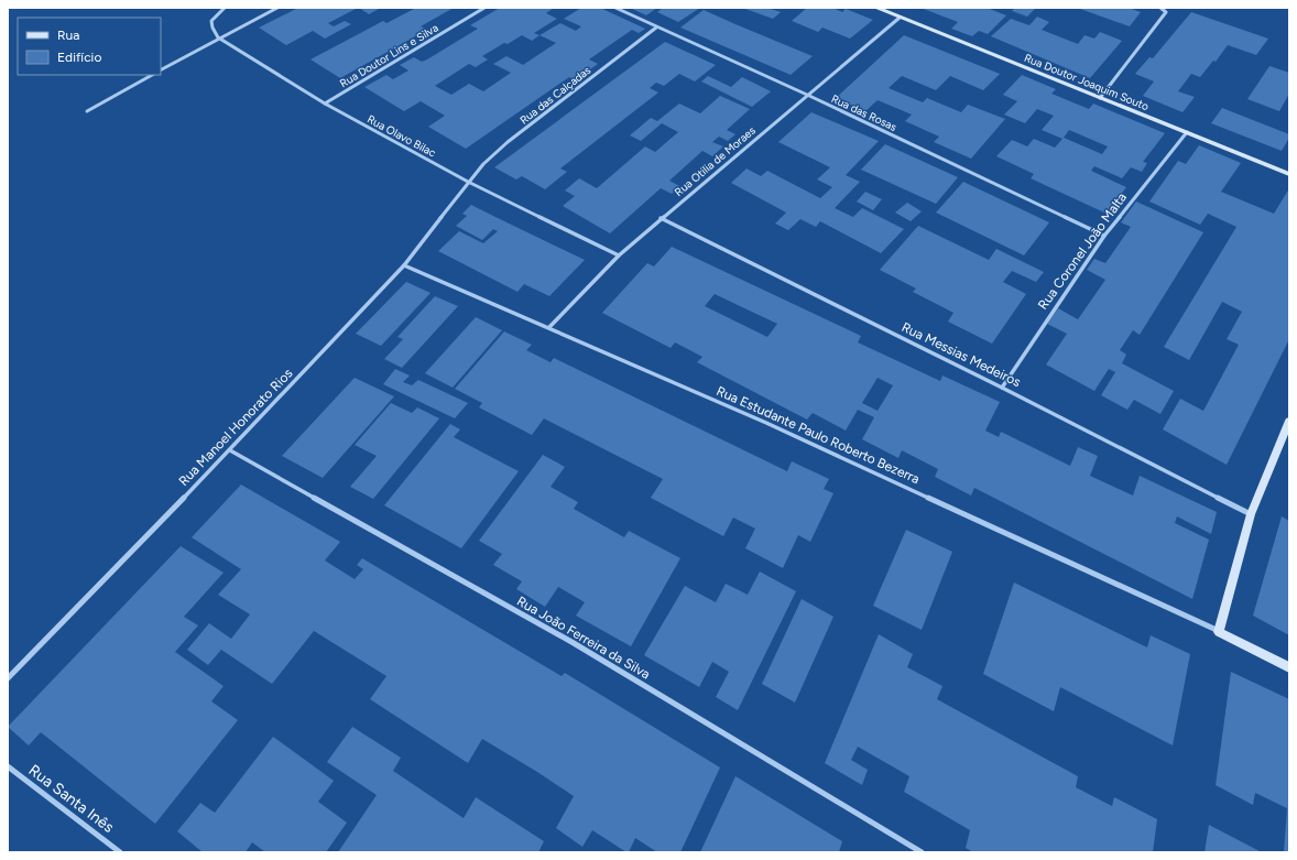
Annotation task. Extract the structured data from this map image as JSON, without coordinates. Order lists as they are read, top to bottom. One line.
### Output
{"streets":{"street":["Rua Doutor Lins e Silva","Rua Doutor Joaquim Souto","Rua das Calçadas","Rua das Rosas","Rua Olavo Bilac","Rua Otilia de Moraes","Rua Coronel João Malta","Rua Messias Medeiros","Rua Manoel Honorato Rios","Rua Estudante Paulo Roberto Bezerra","Rua João Ferreira da Silva","Rua Santa Inês"]},"crossings":[["Rua Doutor Lins e Silva","Rua Olavo Bilac"],["Rua Doutor Joaquim Souto","Rua Otilia de Moraes"],["Rua Doutor Joaquim Souto","Rua Coronel João Malta"],["Rua das Calçadas","Rua das Rosas"],["Rua das Calçadas","Rua Olavo Bilac"],["Rua das Calçadas","Rua Manoel Honorato Rios"],["Rua das Rosas","Rua Otilia de Moraes"],["Rua das Rosas","Rua Coronel João Malta"],["Rua Olavo Bilac","Rua Otilia de Moraes"],["Rua Olavo Bilac","Rua Manoel Honorato Rios"],["Rua Otilia de Moraes","Rua Messias Medeiros"],["Rua Otilia de Moraes","Rua Estudante Paulo Roberto Bezerra"],["Rua Coronel João Malta","Rua Messias Medeiros"],["Rua Manoel Honorato Rios","Rua Estudante Paulo Roberto Bezerra"],["Rua Manoel Honorato Rios","Rua João Ferreira da Silva"]],"legend":["Rua","Edifício"]}
